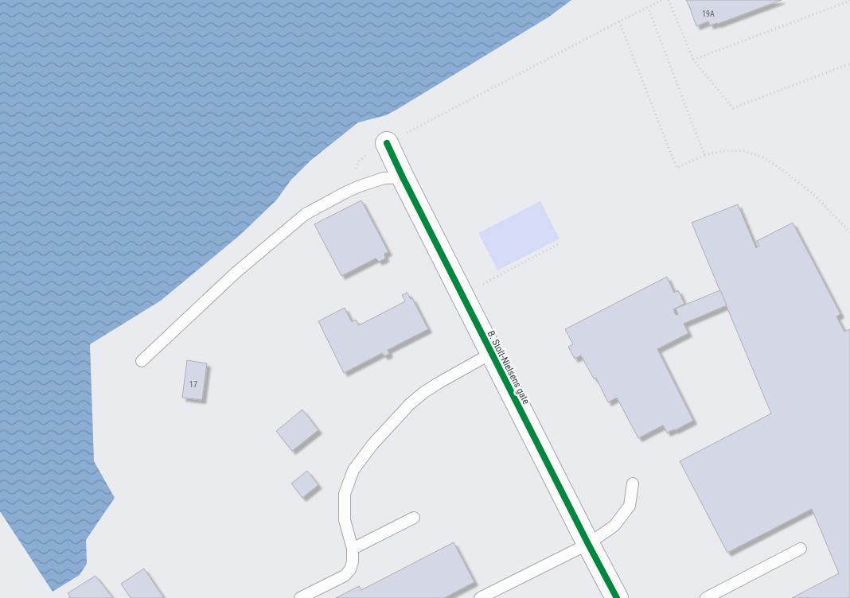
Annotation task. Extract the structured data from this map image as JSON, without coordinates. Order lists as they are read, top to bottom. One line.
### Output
{"streets":{"street":["B. Stolt-Nielsens gate"]},"house_numbers":["19A","17"]}
